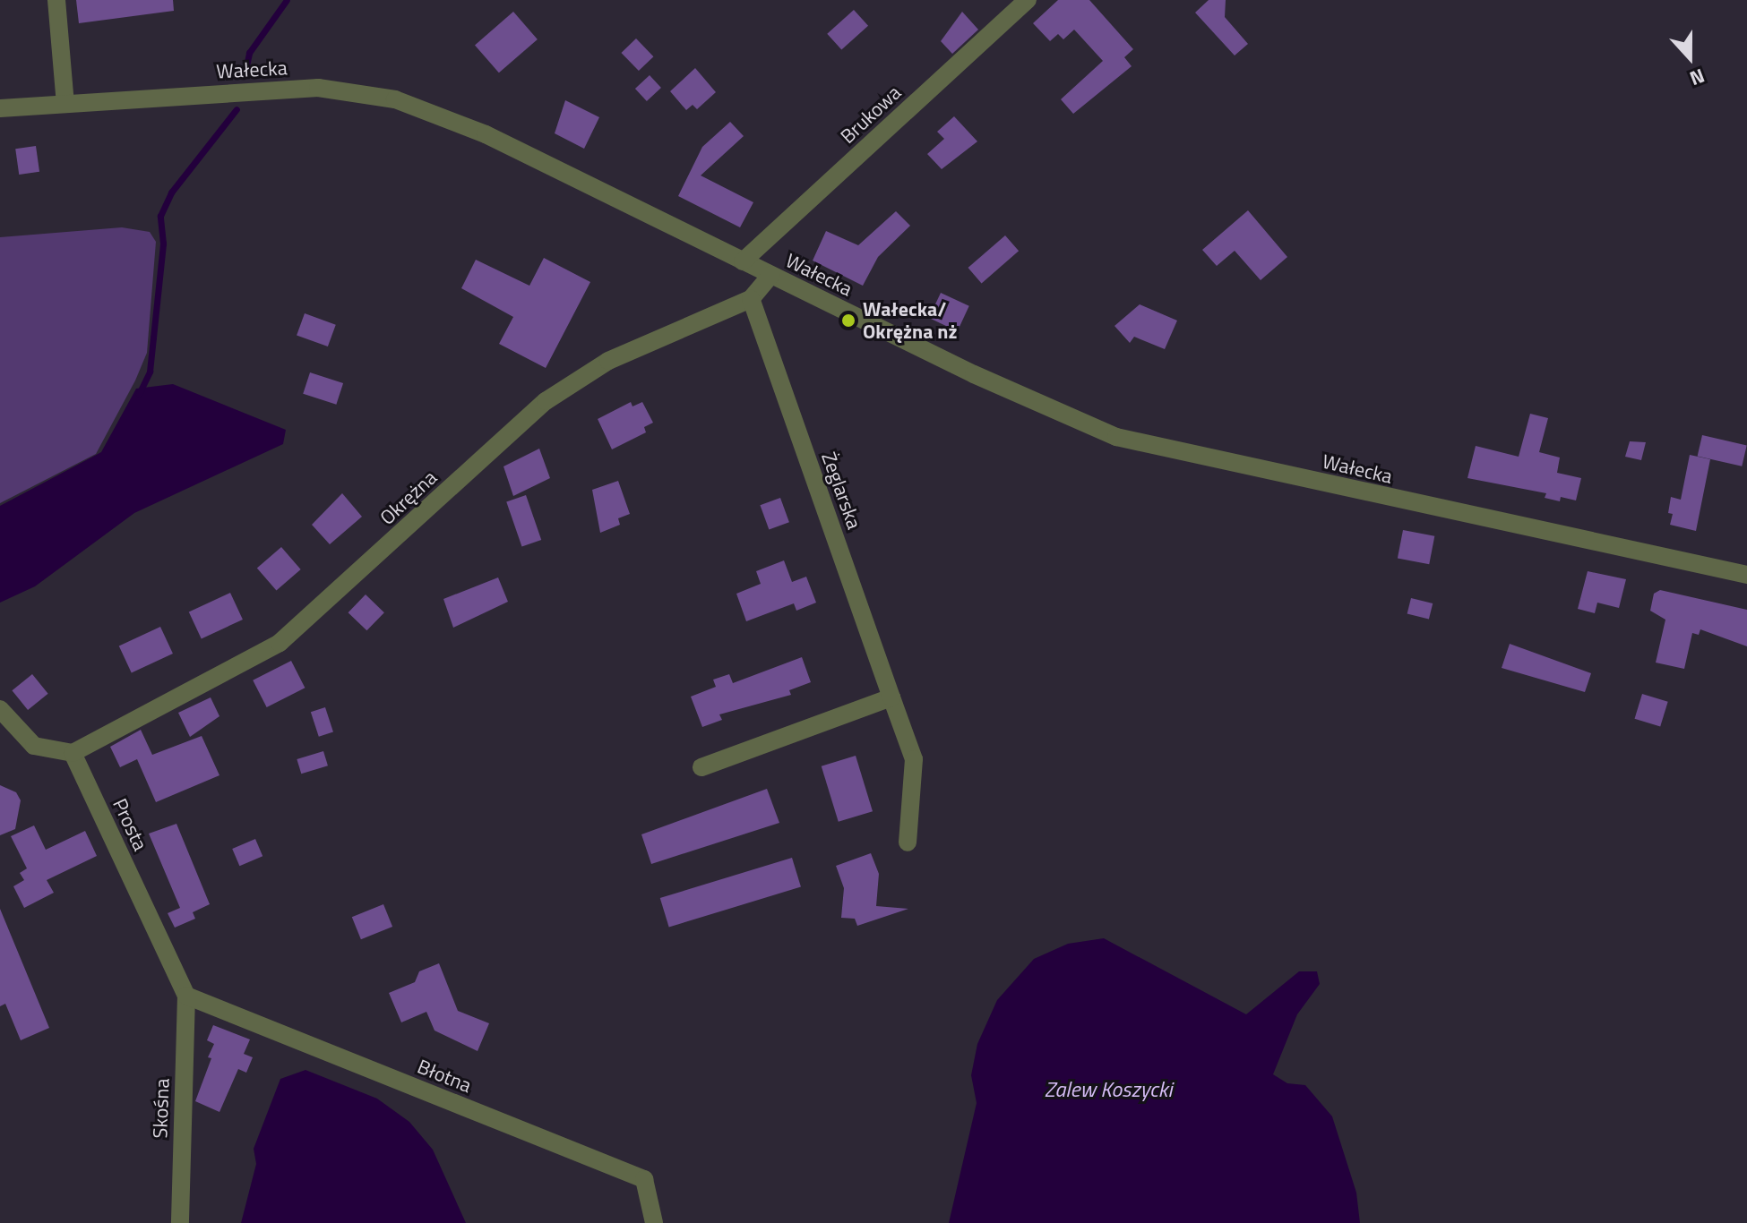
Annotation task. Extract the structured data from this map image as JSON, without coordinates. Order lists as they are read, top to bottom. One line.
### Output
{"streets":{"street":["Wałecka","Brukowa","Żeglarska","Okrężna","Prosta","Błotna","Skośna"]},"crossings":[["Wałecka","Brukowa"],["Wałecka","Okrężna"],["Żeglarska","Okrężna"],["Okrężna","Prosta"],["Prosta","Błotna"],["Prosta","Skośna"],["Błotna","Skośna"]],"water":["Zalew Koszycki"],"places":["Wałecka/ Okrężna nż"],"north":"bottom"}
